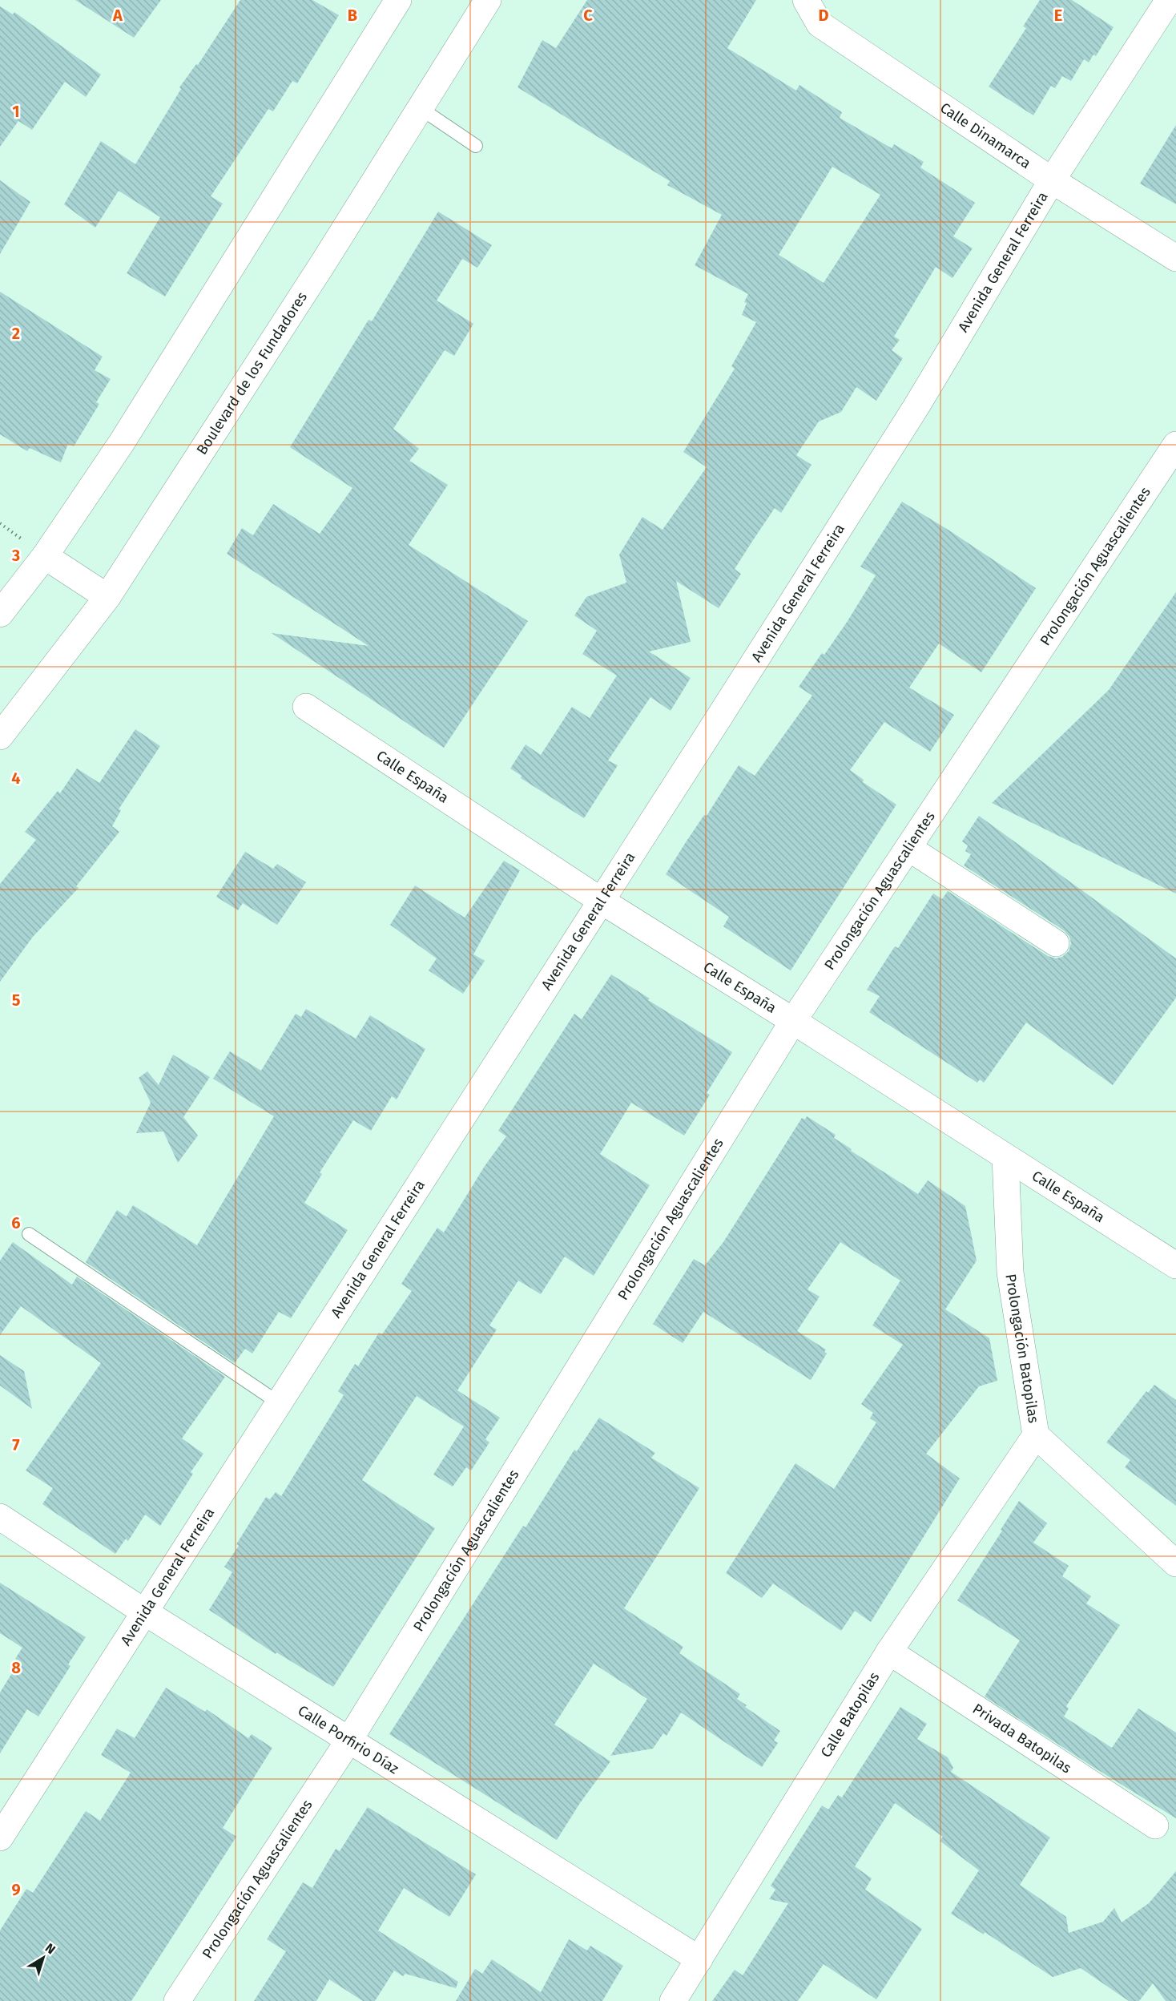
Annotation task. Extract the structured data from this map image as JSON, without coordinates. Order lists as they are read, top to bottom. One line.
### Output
{"streets":{"street":["Calle Dinamarca","Avenida General Ferreira","Boulevard de los Fundadores","Prolongación Aguascalientes","Calle España","Prolongación Batopilas","Calle Batopilas","Privada Batopilas","Calle Porfirio Díaz"]},"crossings":[["Calle Dinamarca","Avenida General Ferreira"],["Avenida General Ferreira","Calle España"],["Avenida General Ferreira","Calle Porfirio Díaz"],["Prolongación Aguascalientes","Calle España"],["Prolongación Aguascalientes","Calle Porfirio Díaz"],["Calle España","Prolongación Batopilas"],["Prolongación Batopilas","Calle Batopilas"],["Calle Batopilas","Privada Batopilas"],["Calle Batopilas","Calle Porfirio Díaz"]],"north":"top right","grid":{"columns":["A","B","C","D","E"],"rows":["1","2","3","4","5","6","7","8","9"]}}
